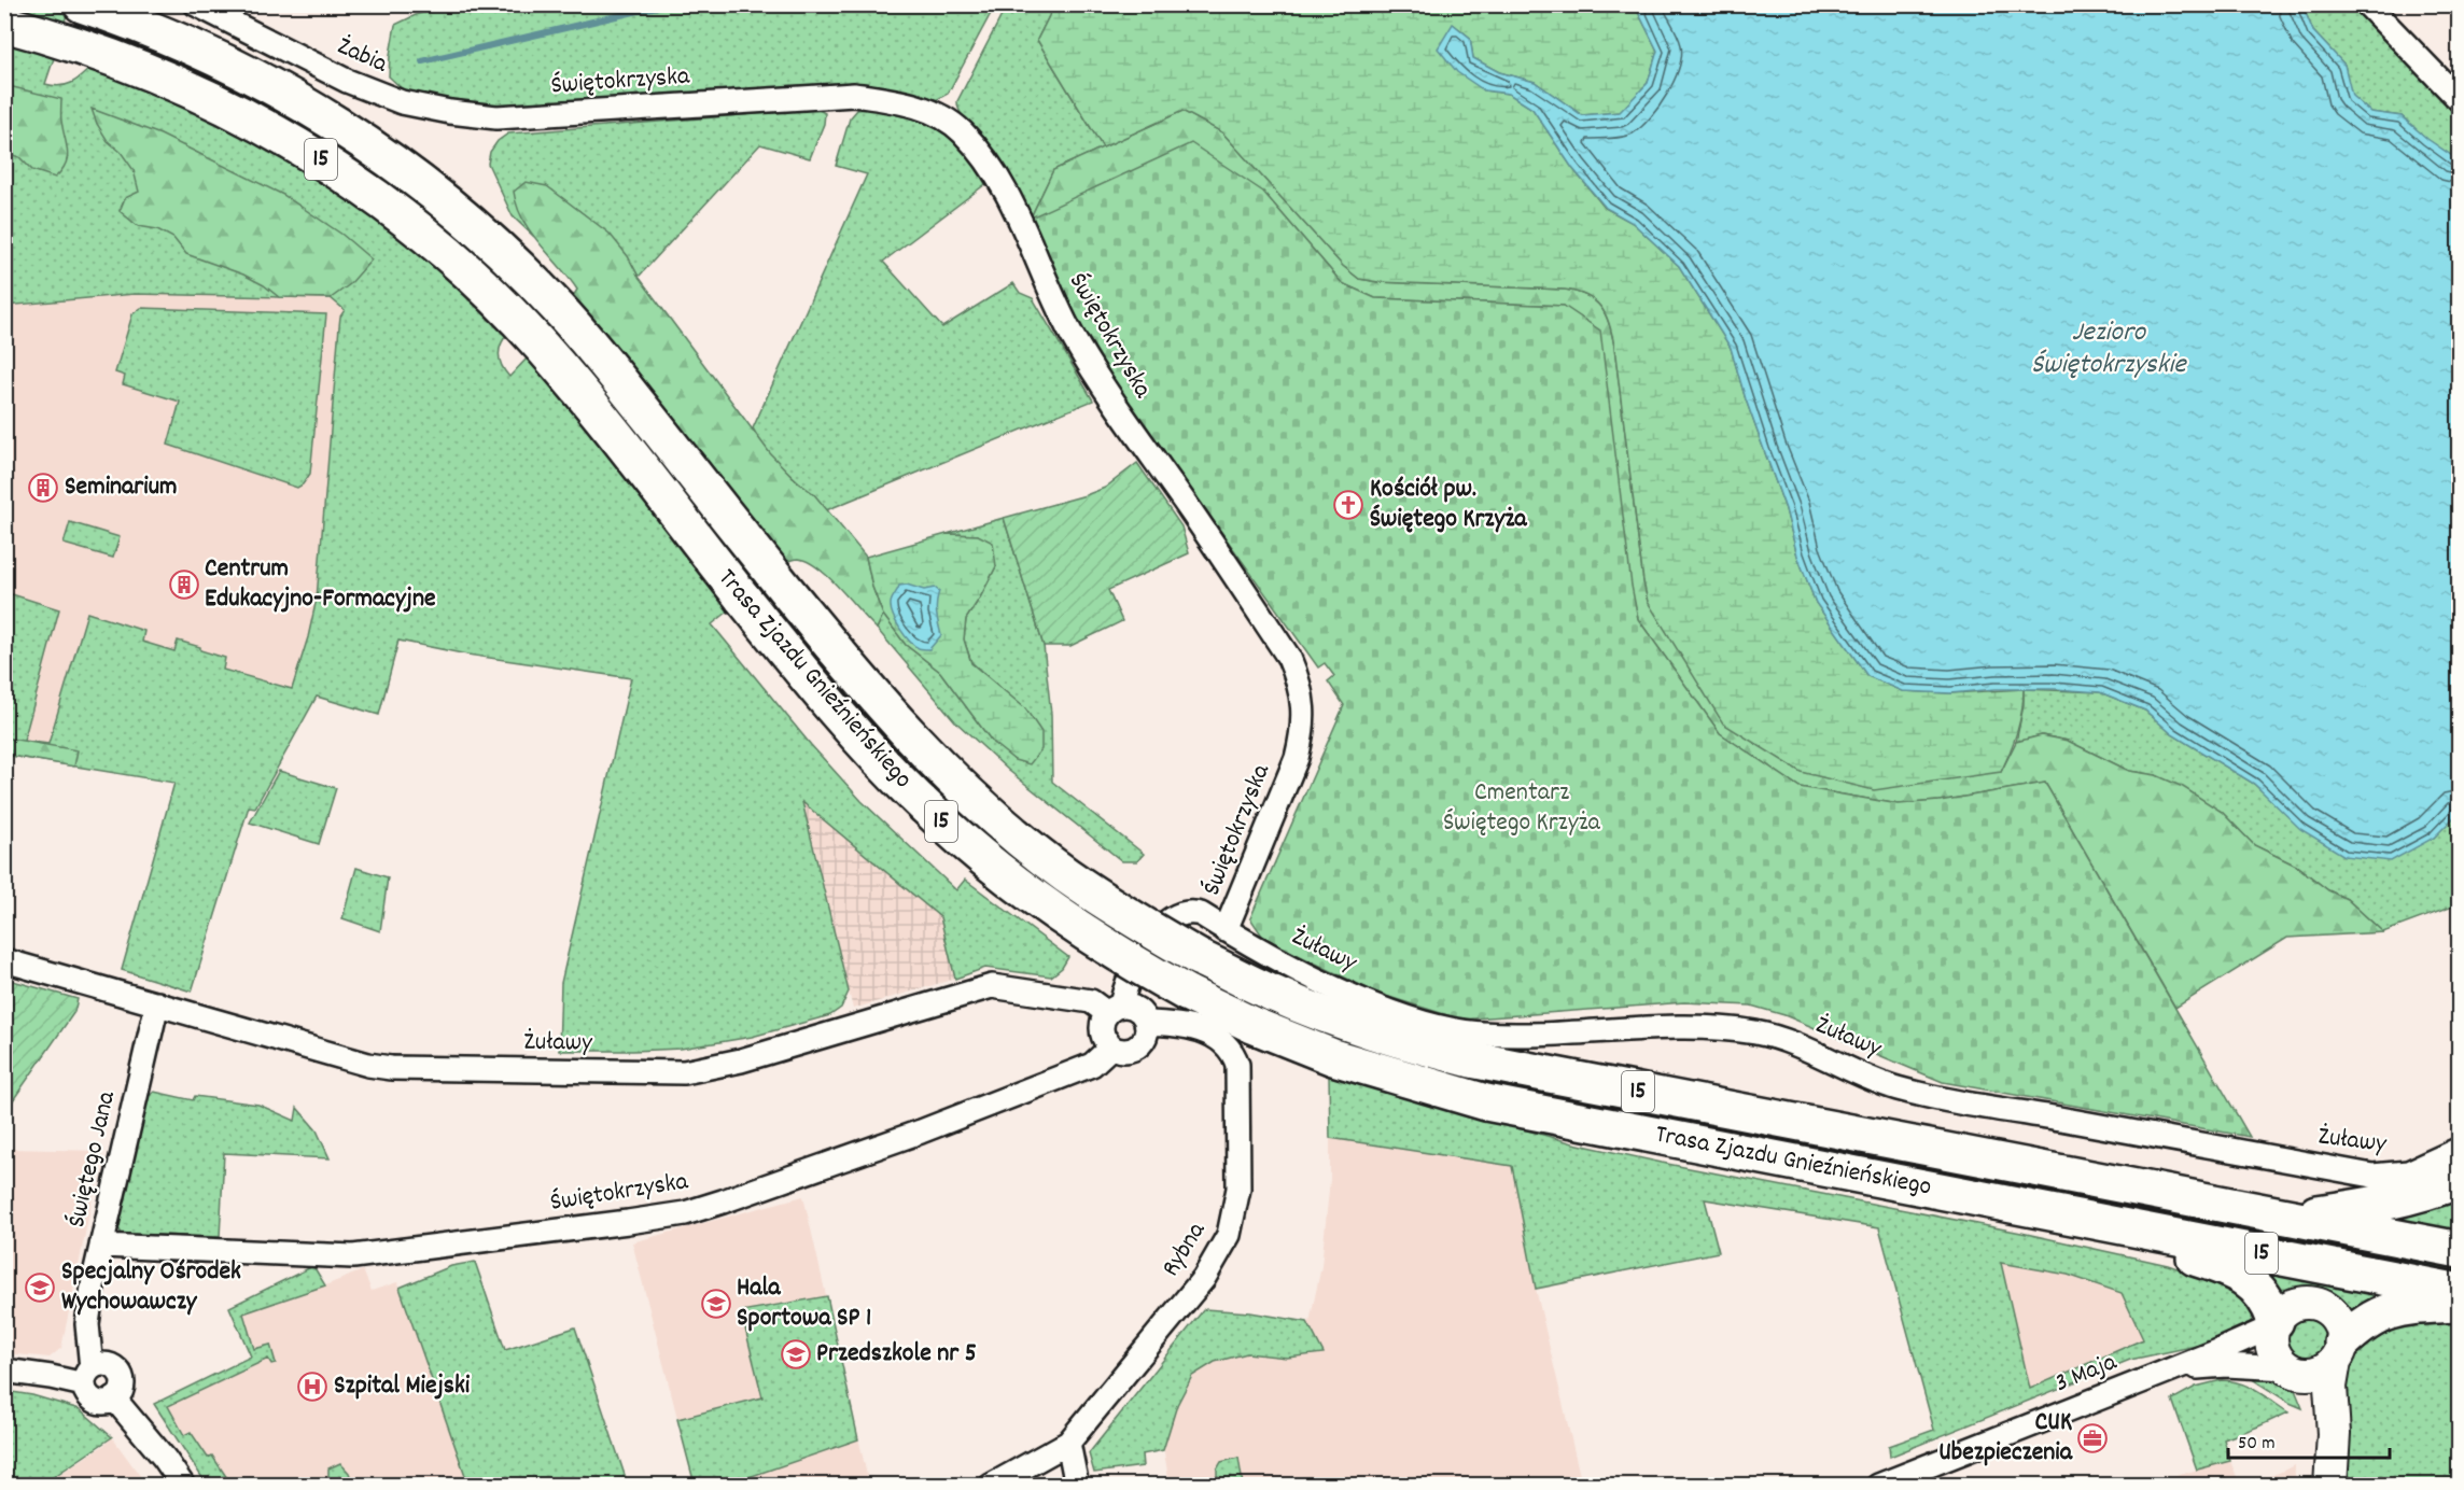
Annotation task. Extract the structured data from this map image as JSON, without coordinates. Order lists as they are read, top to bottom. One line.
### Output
{"streets":{"main road":["15","Trasa Zjazdu Gnieźnieńskiego"],"street":["Żabia","Świętokrzyska","Żuławy","Świętego Jana","Rybna","3 Maja"]},"crossings":[["Żabia","Świętokrzyska"],["Świętokrzyska","Żuławy"],["Świętokrzyska","Świętego Jana"],["Świętokrzyska","Rybna"],["Żuławy","Świętego Jana"],["Żuławy","Rybna"]],"water":["Jezioro Świętokrzyskie"],"parks":["Cmentarz Świętego Krzyża"],"places":{"building":["Seminarium","Centrum Edukacyjno-Formacyjne"],"church":["Kościół pw. Świętego Krzyża"],"school or university":["Specjalny Ośrodek Wychowawczy","Hala Sportowa SP 1","Przedszkole nr 5"],"hospital":["Szpital Miejski"],"office":["CUK Ubezpieczenia"]},"scale_bar":"50 m"}
